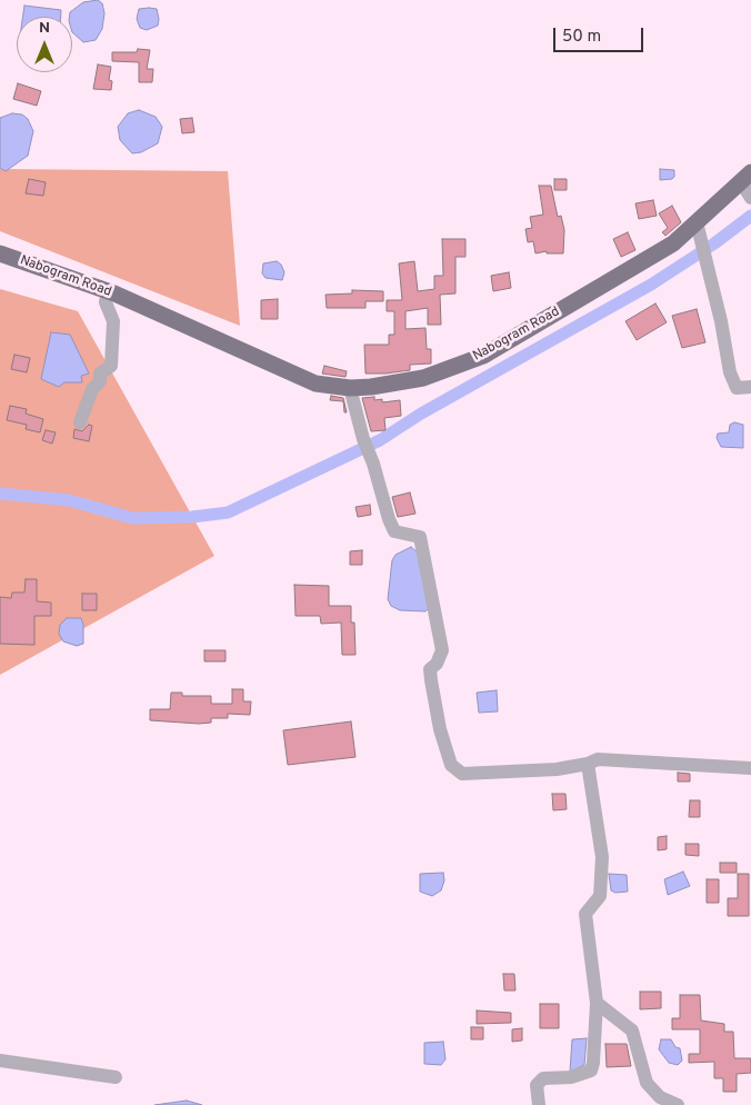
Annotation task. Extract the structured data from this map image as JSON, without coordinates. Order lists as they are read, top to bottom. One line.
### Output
{"streets":{"main road":["Nabogram Road"]},"scale_bar":"50 m","north":"top"}
